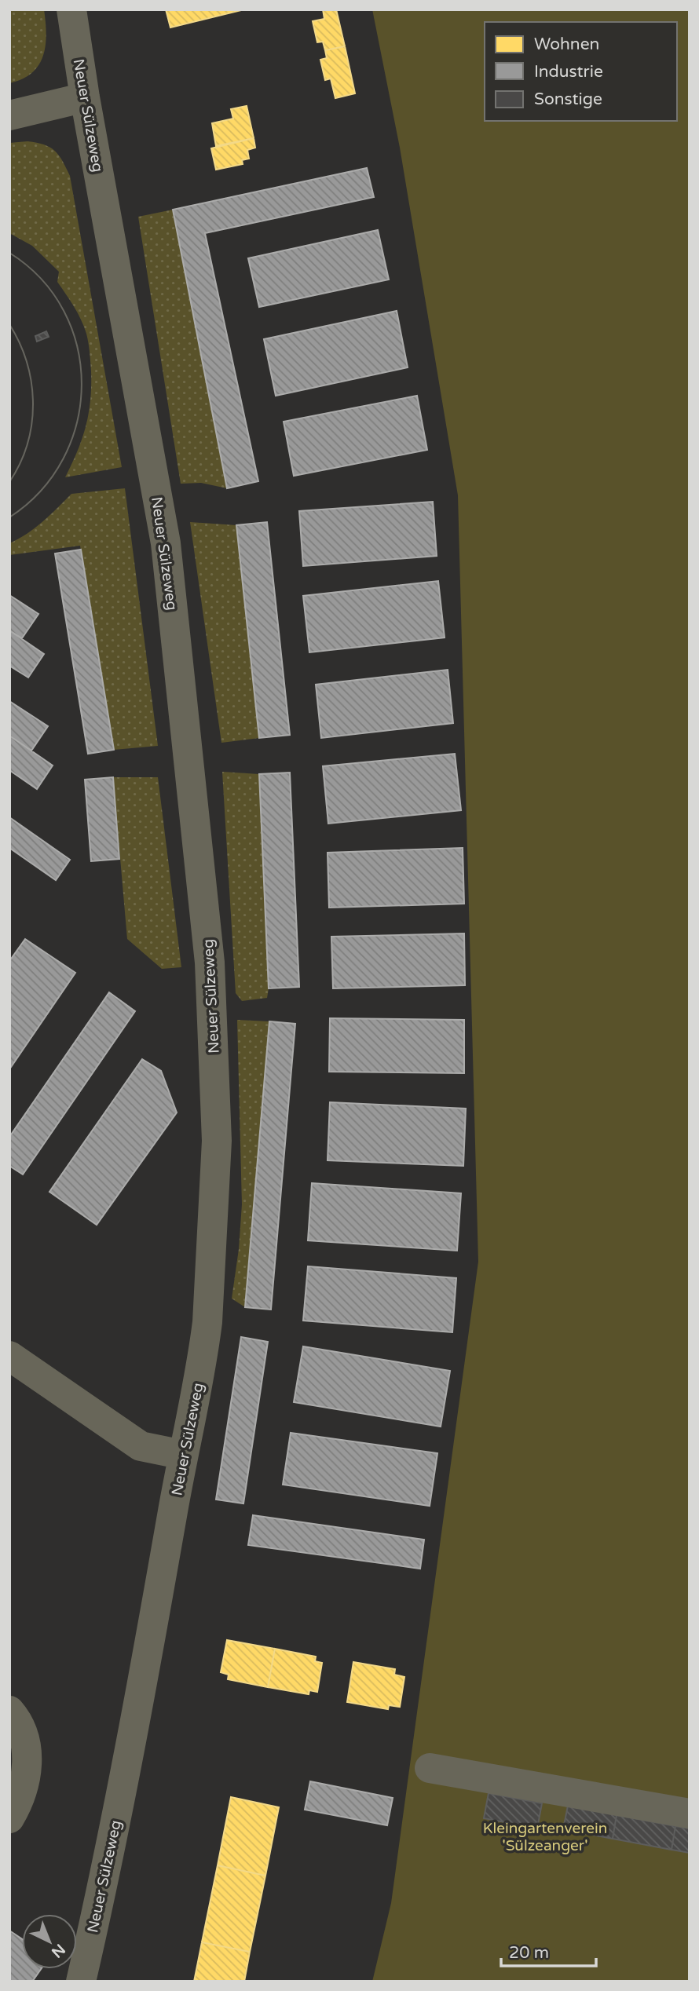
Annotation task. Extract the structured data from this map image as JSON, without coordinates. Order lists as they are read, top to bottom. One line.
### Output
{"streets":{"street":["Neuer Sülzeweg"]},"parks":["Kleingartenverein 'Sülzeanger'"],"legend":["Wohnen","Industrie","Sonstige"],"scale_bar":"20 m","north":"bottom right"}
